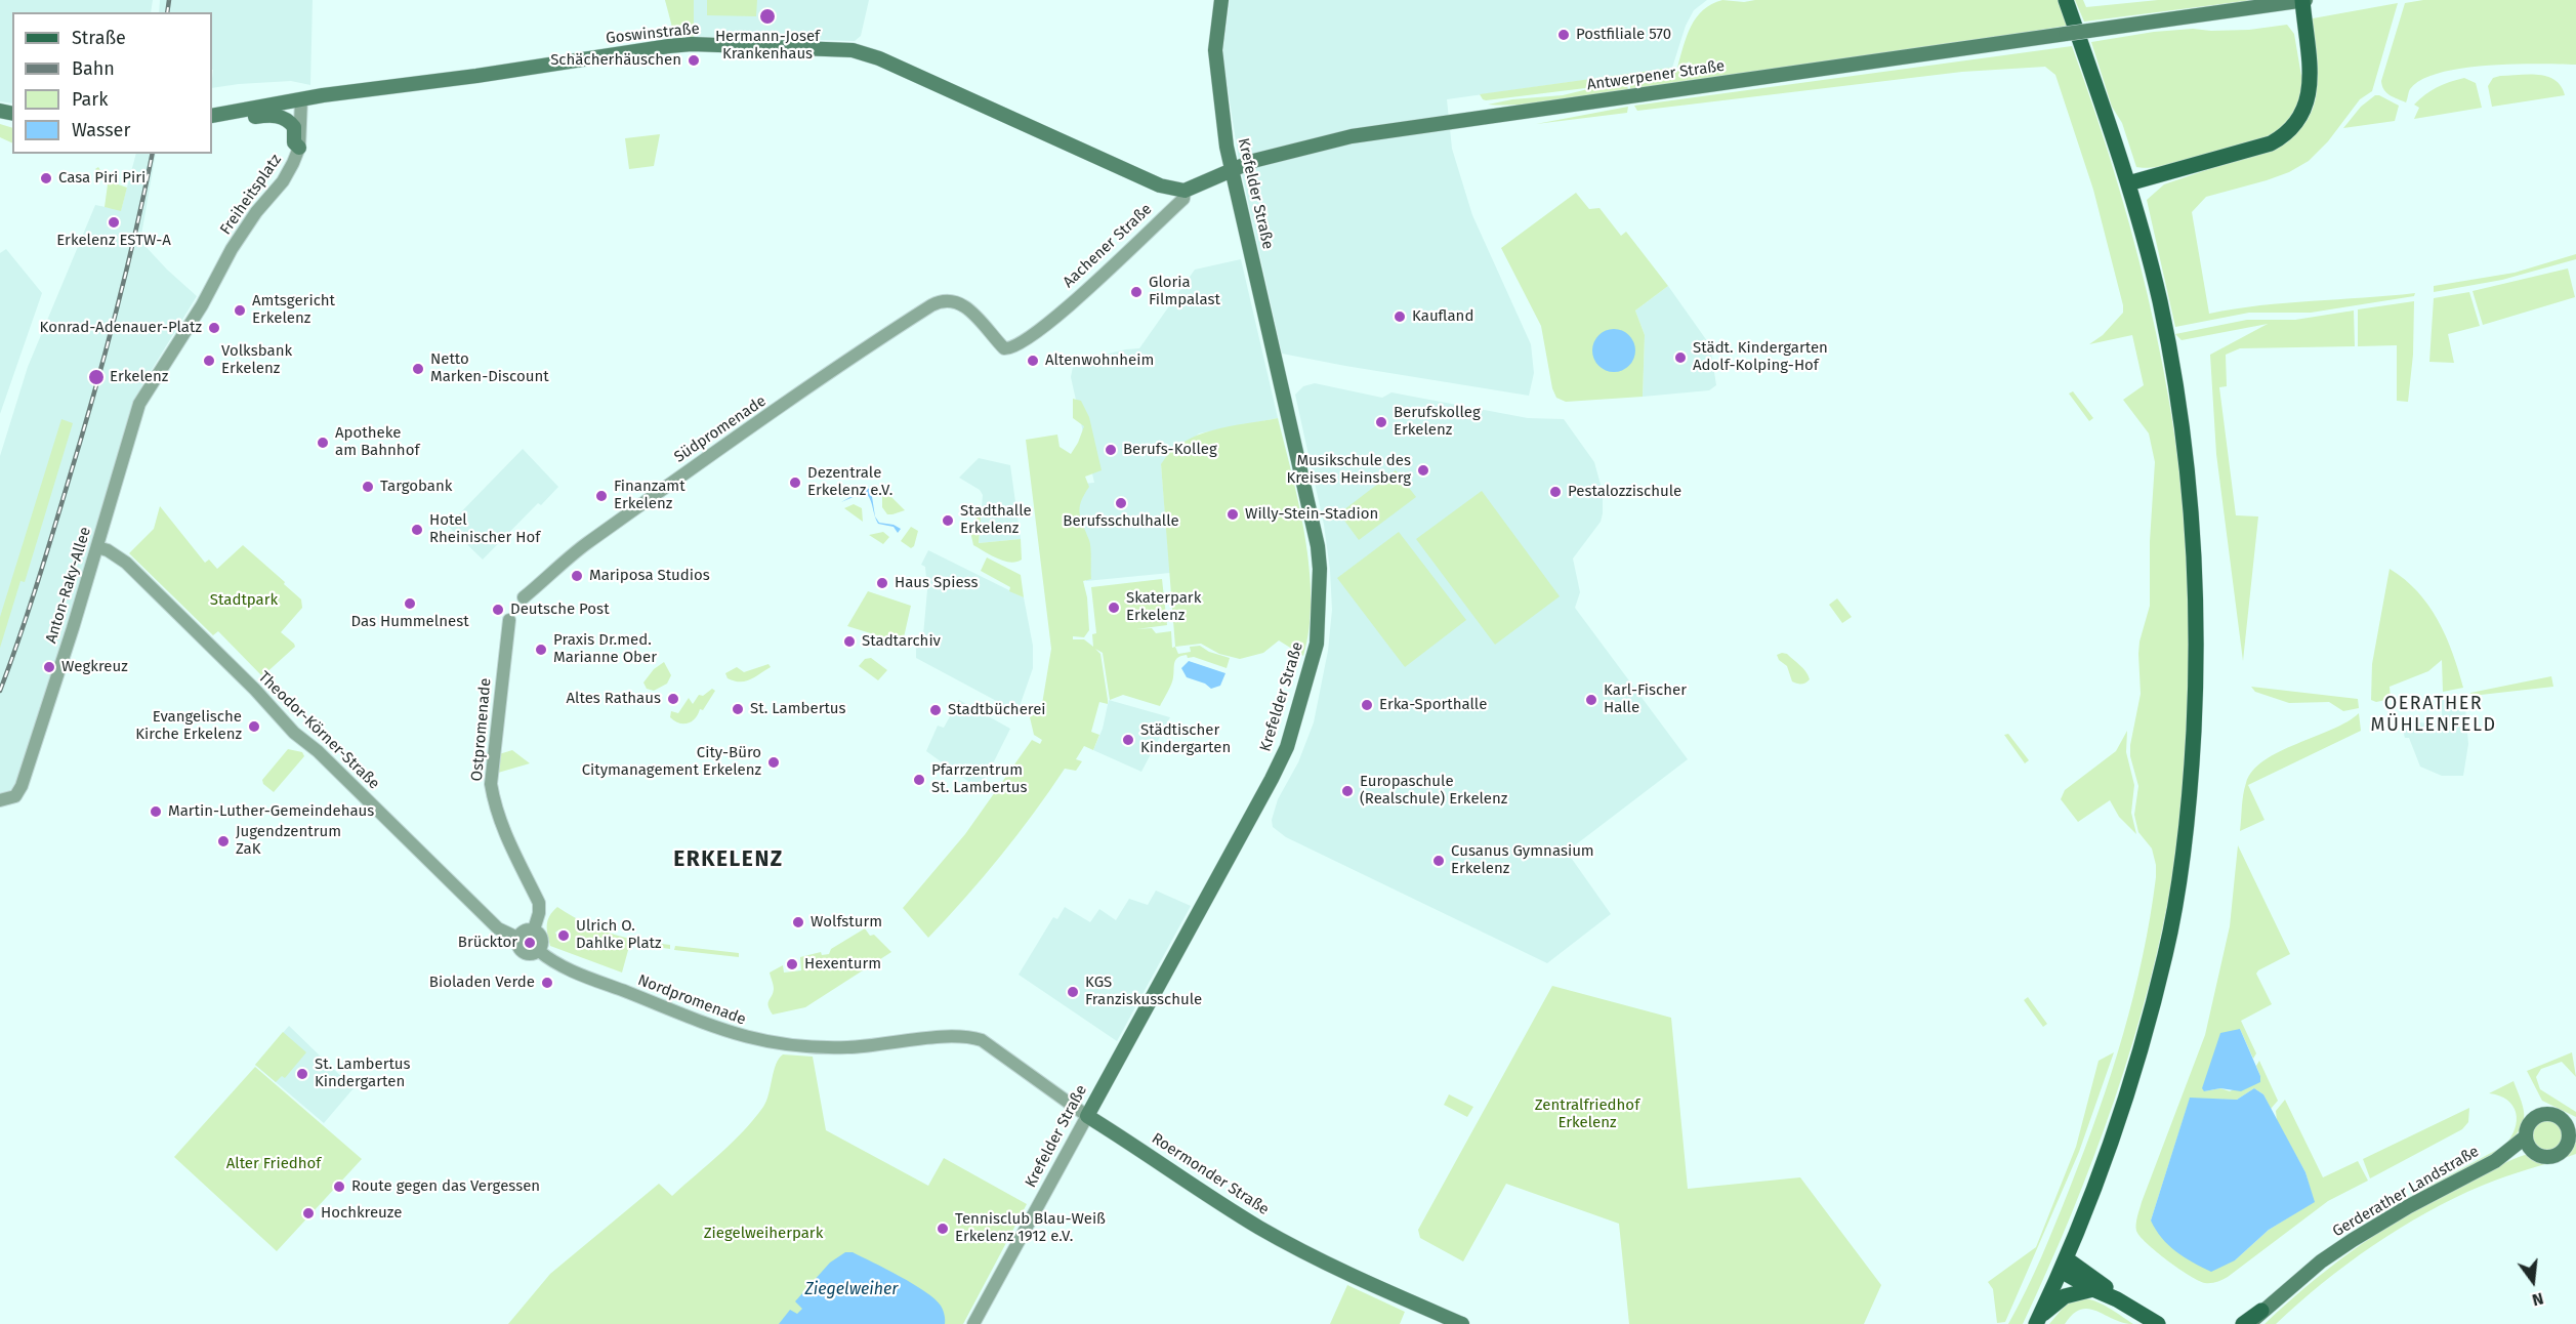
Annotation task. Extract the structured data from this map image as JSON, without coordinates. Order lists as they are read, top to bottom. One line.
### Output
{"streets":{"main road":["Goswinstraße","Antwerpener Straße","Krefelder Straße","Roermonder Straße","Gerderather Landstraße"],"street":["Freiheitsplatz","Aachener Straße","Südpromenade","Anton-Raky-Allee","Ostpromenade","Theodor-Körner-Straße","Nordpromenade"]},"crossings":[["Goswinstraße","Freiheitsplatz"],["Goswinstraße","Aachener Straße"],["Antwerpener Straße","Krefelder Straße"],["Krefelder Straße","Roermonder Straße"],["Freiheitsplatz","Anton-Raky-Allee"],["Aachener Straße","Südpromenade"],["Anton-Raky-Allee","Theodor-Körner-Straße"],["Ostpromenade","Theodor-Körner-Straße"],["Ostpromenade","Nordpromenade"],["Theodor-Körner-Straße","Nordpromenade"],["Nordpromenade","Roermonder Straße"]],"districts":["OERATHER MÜHLENFELD","ERKELENZ"],"water":["Ziegelweiher"],"parks":["Stadtpark","Zentralfriedhof Erkelenz","Alter Friedhof","Ziegelweiherpark"],"places":["Hermann-Josef Krankenhaus","Postfiliale 570","Schächerhäuschen","Casa Piri Piri","Erkelenz ESTW-A","Gloria Filmpalast","Amtsgericht Erkelenz","Kaufland","Konrad-Adenauer-Platz","Städt. Kindergarten Adolf-Kolping-Hof","Volksbank Erkelenz","Altenwohnheim","Netto Marken-Discount","Erkelenz","Berufskolleg Erkelenz","Apotheke am Bahnhof","Berufs-Kolleg","Musikschule des Kreises Heinsberg","Dezentrale Erkelenz e.V.","Targobank","Pestalozzischule","Finanzamt Erkelenz","Berufsschulhalle","Willy-Stein-Stadion","Stadthalle Erkelenz","Hotel Rheinischer Hof","Mariposa Studios","Haus Spiess","Das Hummelnest","Skaterpark Erkelenz","Deutsche Post","Stadtarchiv","Praxis Dr.med. Marianne Ober","Wegkreuz","Altes Rathaus","Karl-Fischer Halle","Erka-Sporthalle","St. Lambertus","Stadtbücherei","Evangelische Kirche Erkelenz","Städtischer Kindergarten","City-Büro Citymanagement Erkelenz","Pfarrzentrum St. Lambertus","Europaschule (Realschule) Erkelenz","Martin-Luther-Gemeindehaus","Jugendzentrum ZaK","Cusanus Gymnasium Erkelenz","Wolfsturm","Ulrich O. Dahlke Platz","Brücktor","Hexenturm","Bioladen Verde","KGS Franziskusschule","St. Lambertus Kindergarten","Route gegen das Vergessen","Hochkreuze","Tennisclub Blau-Weiß Erkelenz 1912 e.V."],"legend":["Straße","Bahn","Park","Wasser"],"north":"bottom"}
